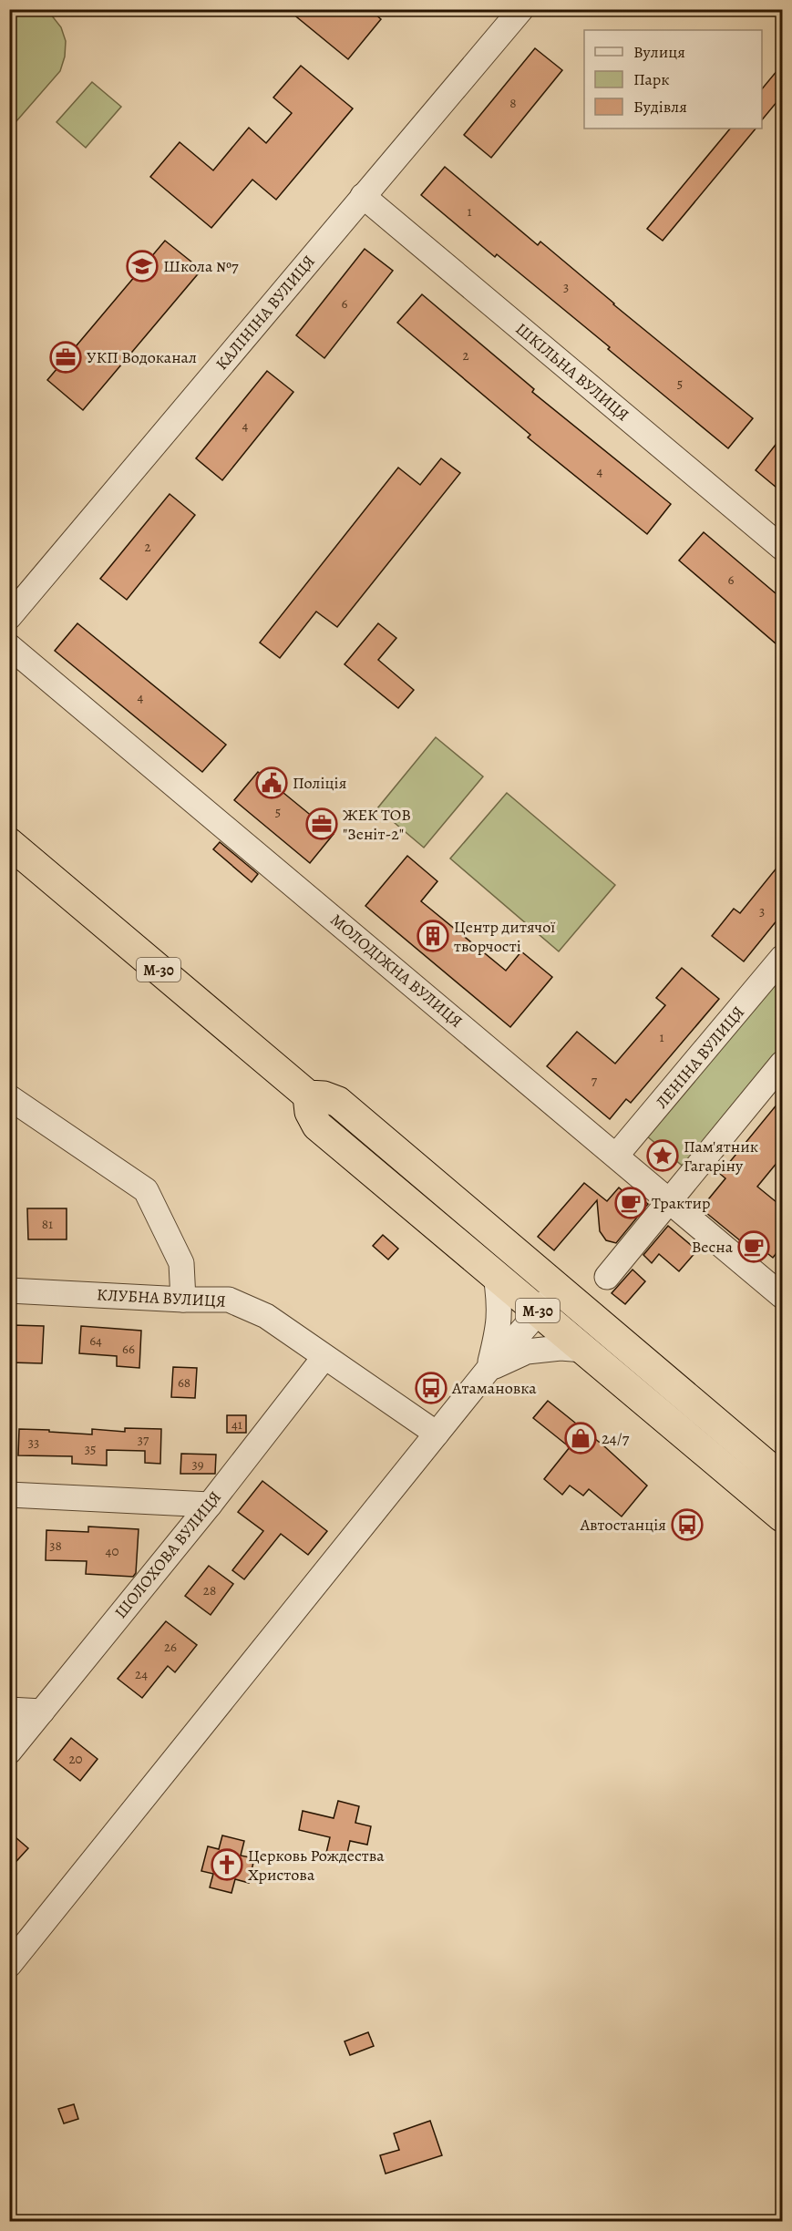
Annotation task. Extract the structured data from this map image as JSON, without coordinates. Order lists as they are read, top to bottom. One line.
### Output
{"streets":{"highway":["М-30"],"street":["КАЛІНІНА ВУЛИЦЯ","ШКІЛЬНА ВУЛИЦЯ","МОЛОДІЖНА ВУЛИЦЯ","ЛЕНІНА ВУЛИЦЯ","КЛУБНА ВУЛИЦЯ","ШОЛОХОВА ВУЛИЦЯ"]},"crossings":[["КАЛІНІНА ВУЛИЦЯ","ШКІЛЬНА ВУЛИЦЯ"],["МОЛОДІЖНА ВУЛИЦЯ","ЛЕНІНА ВУЛИЦЯ"],["КЛУБНА ВУЛИЦЯ","ШОЛОХОВА ВУЛИЦЯ"]],"places":{"school or university":["Школа №7"],"office":["УКП Водоканал","ЖЕК ТОВ \"Зеніт-2\""],"public building":["Поліція"],"building":["Центр дитячої творчості"],"place":["Пам'ятник Гагаріну"],"cafe":["Трактир","Весна"],"bus stop":["Атамановка","Автостанція"],"shop":["24/7"],"church":["Церковь Рождества Христова"]},"house_numbers":["8","1","3","6","2","5","4","4","2","6","4","5","3","1","7","81","64","66","68","41","37","33","35","39","38","40","28","26","24","20"],"legend":["Вулиця","Парк","Будівля"]}
